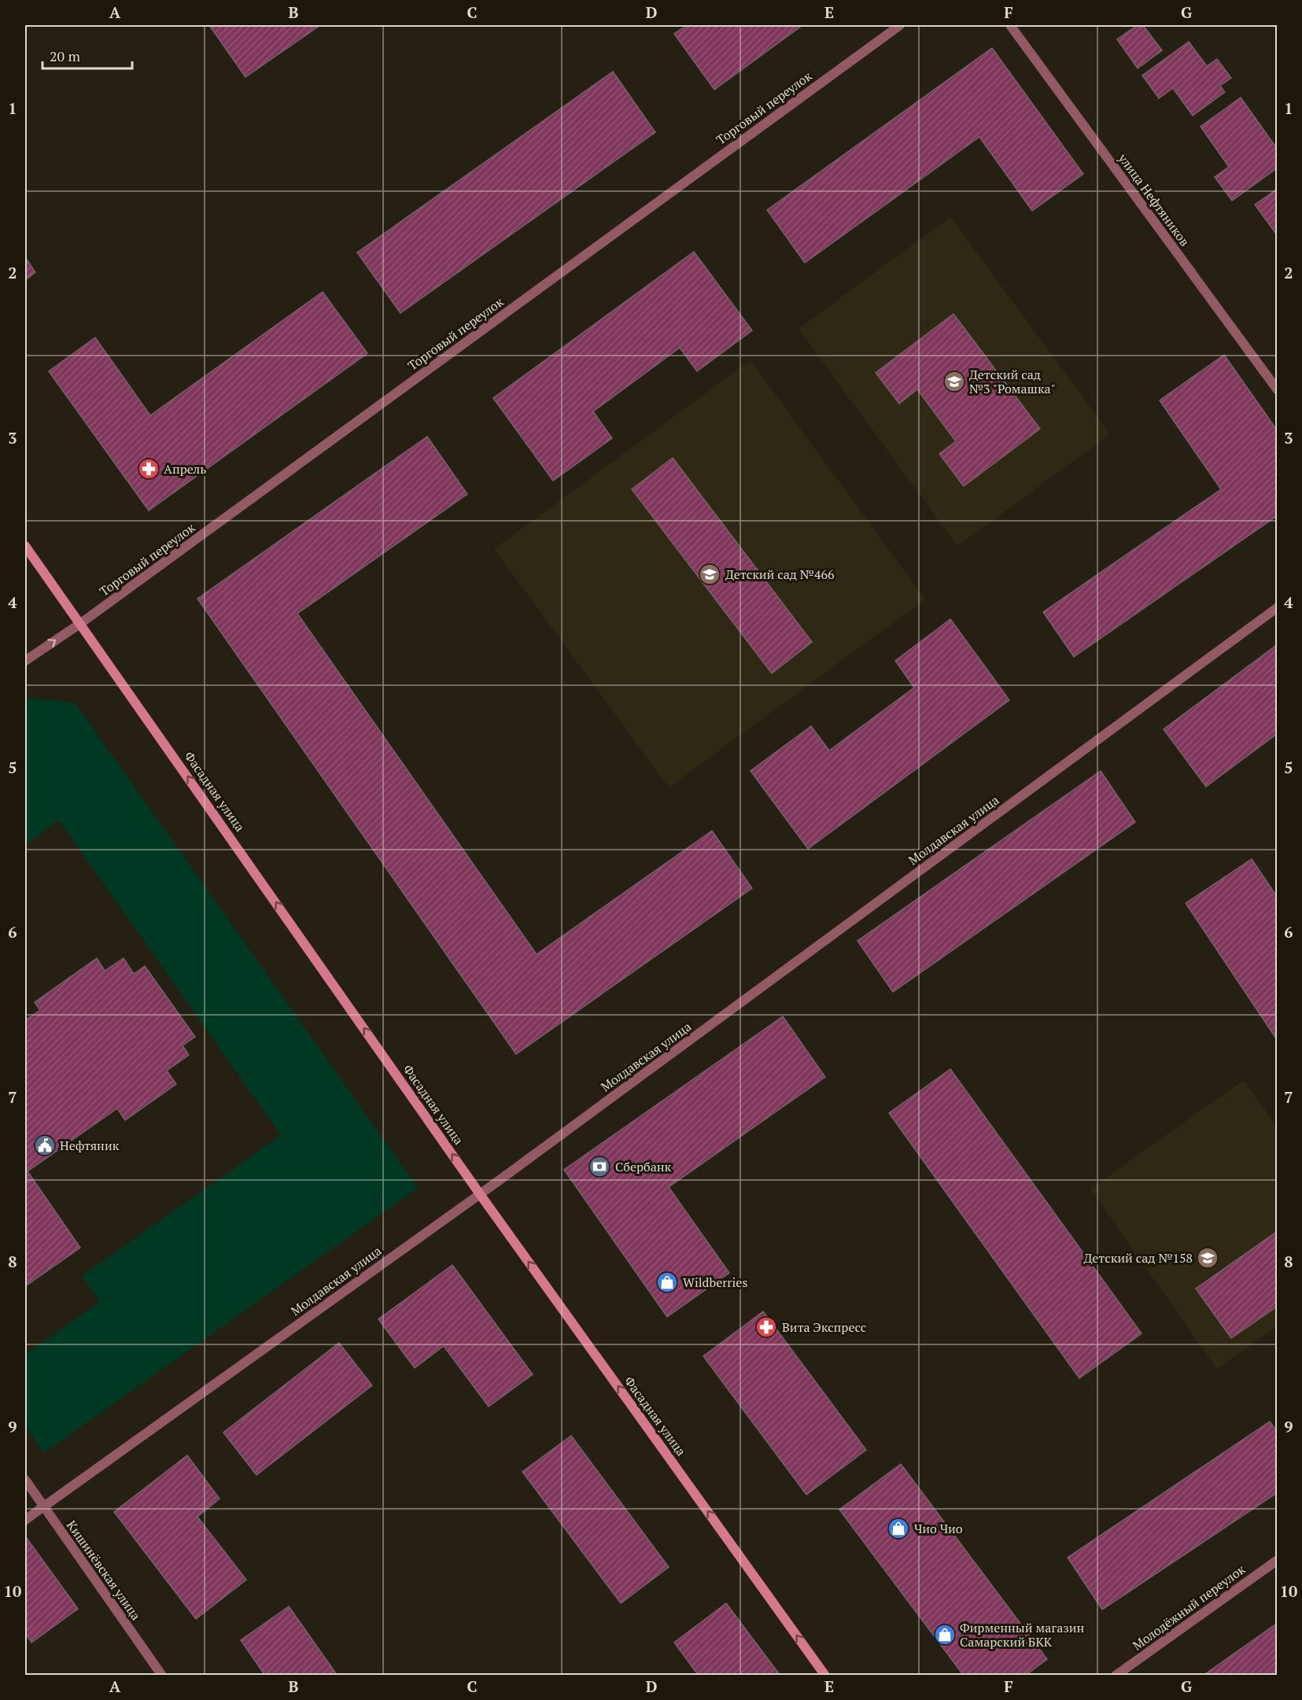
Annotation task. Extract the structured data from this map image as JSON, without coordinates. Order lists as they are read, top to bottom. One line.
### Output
{"streets":{"main road":["Фасадная улица"],"street":["Торговый переулок","улица Нефтяников","Молдавская улица","Кишинёвская улица","Молодёжный переулок"]},"crossings":[["Торговый переулок","Фасадная улица"],["Фасадная улица","Молдавская улица"],["Молдавская улица","Кишинёвская улица"]],"one_way":["Фасадная улица"],"places":{"school or university":["Детский сад №3 \"Ромашка\"","Детский сад №466","Детский сад №158"],"pharmacy":["Апрель","Вита Экспресс"],"public building":["Нефтяник"],"bank":["Сбербанк"],"shop":["Wildberries","Чио Чио","Фирменный магазин Самарский БКК"]},"scale_bar":"20 m","grid":{"columns":["A","B","C","D","E","F","G"],"rows":["1","2","3","4","5","6","7","8","9","10"]}}
